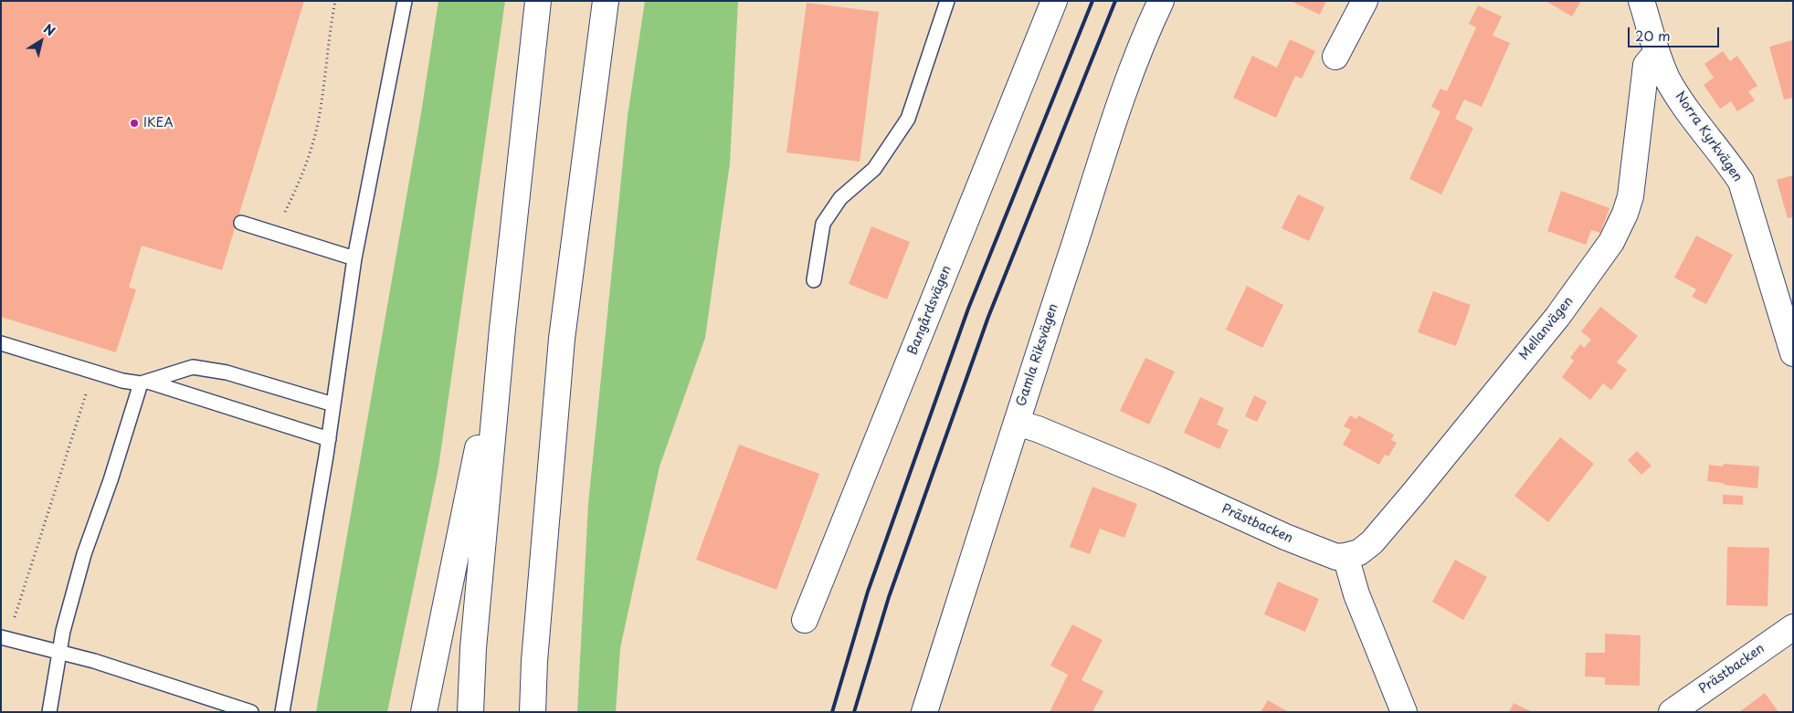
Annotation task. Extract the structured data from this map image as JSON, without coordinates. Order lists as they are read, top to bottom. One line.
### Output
{"streets":{"main road":["Norra Kyrkvägen","Bangårdsvägen","Mellanvägen","Gamla Riksvägen","Prästbacken"]},"crossings":[["Norra Kyrkvägen","Mellanvägen"],["Mellanvägen","Prästbacken"],["Gamla Riksvägen","Prästbacken"]],"places":["IKEA"],"scale_bar":"20 m","north":"top right"}
